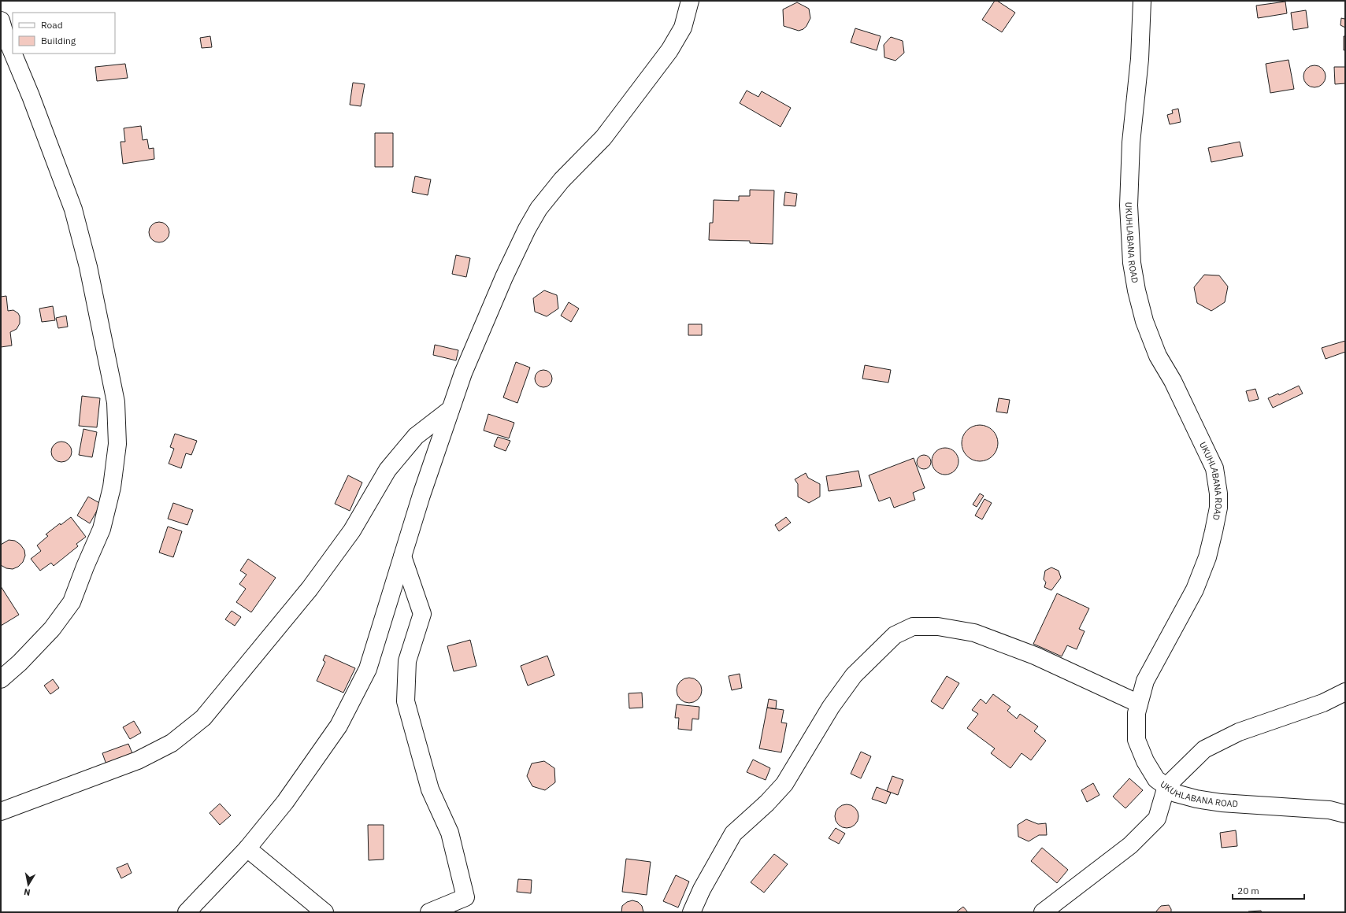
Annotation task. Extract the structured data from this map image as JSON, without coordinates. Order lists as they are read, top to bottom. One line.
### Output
{"streets":{"street":["UKUHLABANA ROAD"]},"legend":["Road","Building"],"scale_bar":"20 m","north":"bottom"}
